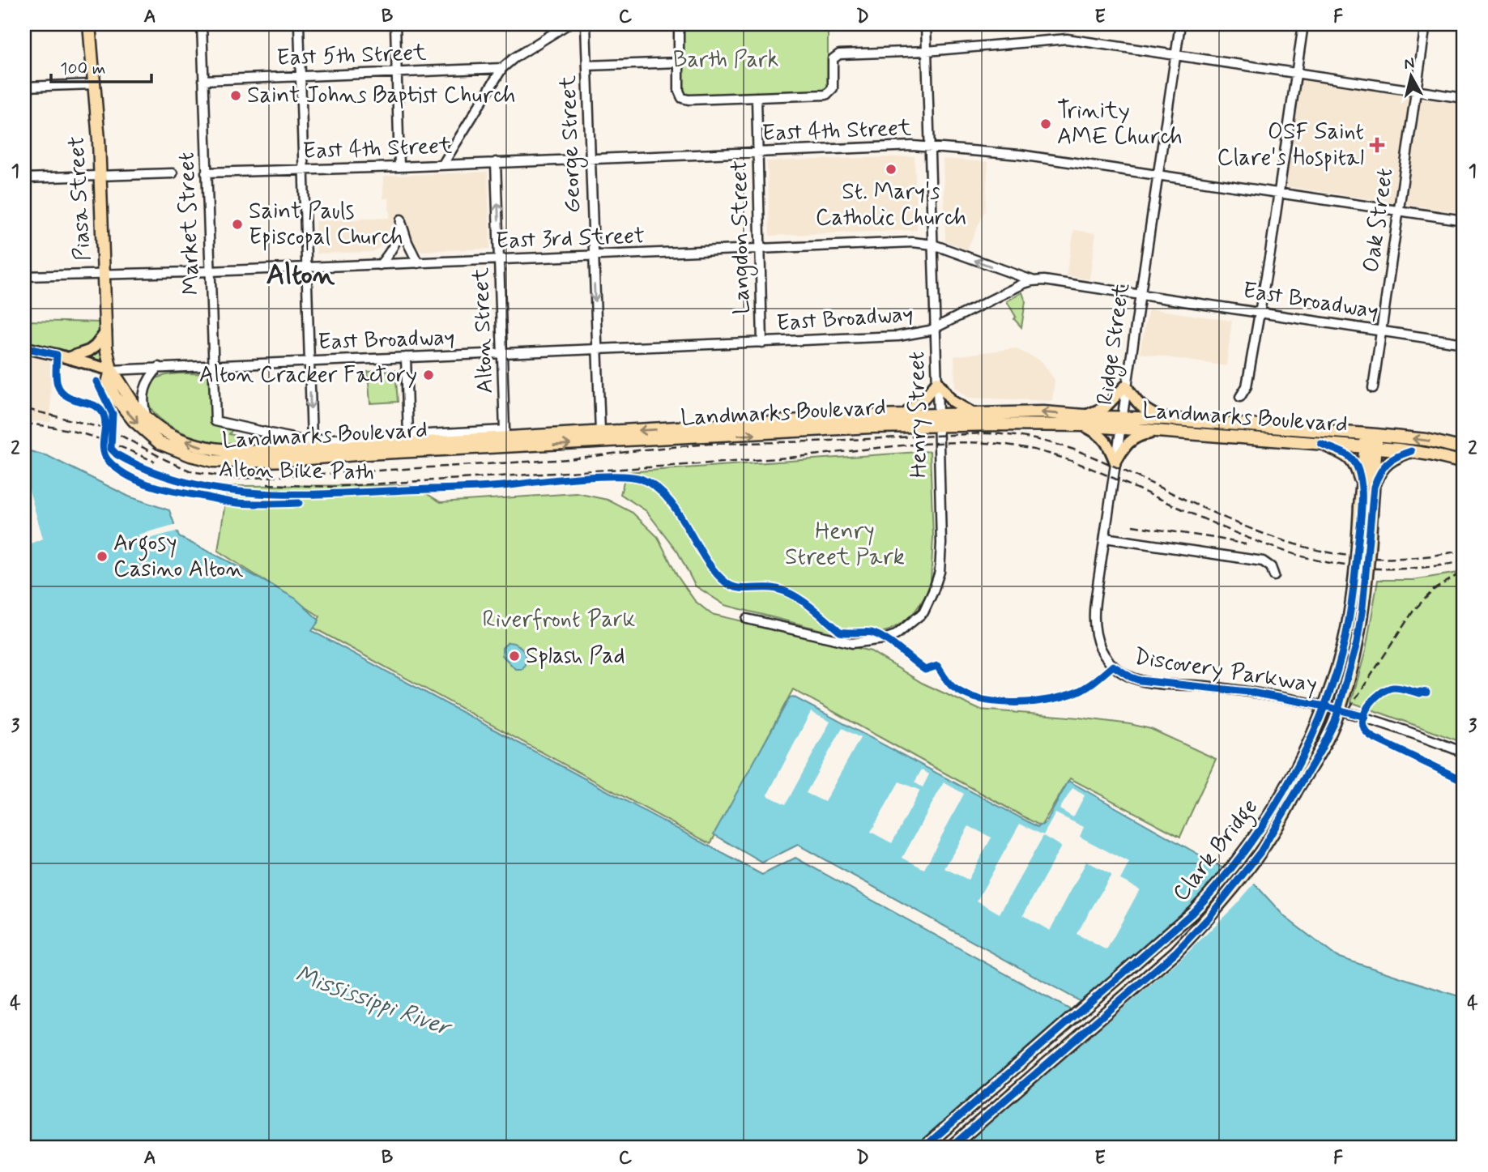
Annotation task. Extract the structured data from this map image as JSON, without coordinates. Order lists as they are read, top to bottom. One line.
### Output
{"streets":{"highway":["Piasa Street","Landmarks Boulevard","Clark Bridge"],"street":["East 5th Street","East 4th Street","George Street","Oak Street","Market Street","Langdon Street","East 3rd Street","East Broadway","Alton Street","Ridge Street","Henry Street","Discovery Parkway"],"cycle path":["Alton Bike Path"]},"crossings":[["East 5th Street","Market Street"],["East 4th Street","George Street"],["East 4th Street","Oak Street"],["East 4th Street","Market Street"],["East 4th Street","Langdon Street"],["East 4th Street","Alton Street"],["East 4th Street","Ridge Street"],["East 4th Street","Henry Street"],["George Street","East 3rd Street"],["George Street","East Broadway"],["George Street","Landmarks Boulevard"],["Piasa Street","East 3rd Street"],["Piasa Street","East Broadway"],["Piasa Street","Landmarks Boulevard"],["Oak Street","East Broadway"],["Market Street","East 3rd Street"],["Market Street","East Broadway"],["Langdon Street","East 3rd Street"],["Langdon Street","East Broadway"],["East 3rd Street","East Broadway"],["East 3rd Street","Alton Street"],["East 3rd Street","Henry Street"],["East Broadway","Alton Street"],["East Broadway","Ridge Street"],["East Broadway","Landmarks Boulevard"],["East Broadway","Henry Street"],["Ridge Street","Landmarks Boulevard"],["Ridge Street","Discovery Parkway"],["Landmarks Boulevard","Henry Street"]],"districts":["Alton"],"water":["Mississippi River"],"parks":["Barth Park","Henry Street Park","Riverfront Park"],"places":{"other":["Saint Johns Baptist Church","Trinity AME Church","St. Mary's Catholic Church","Saint Pauls Episcopal Church","Alton Cracker Factory","Argosy Casino Alton","Splash Pad"],"health":["OSF Saint Clare's Hospital"]},"scale_bar":"100 m","north":"top","grid":{"columns":["A","B","C","D","E","F"],"rows":["1","2","3","4"]}}
